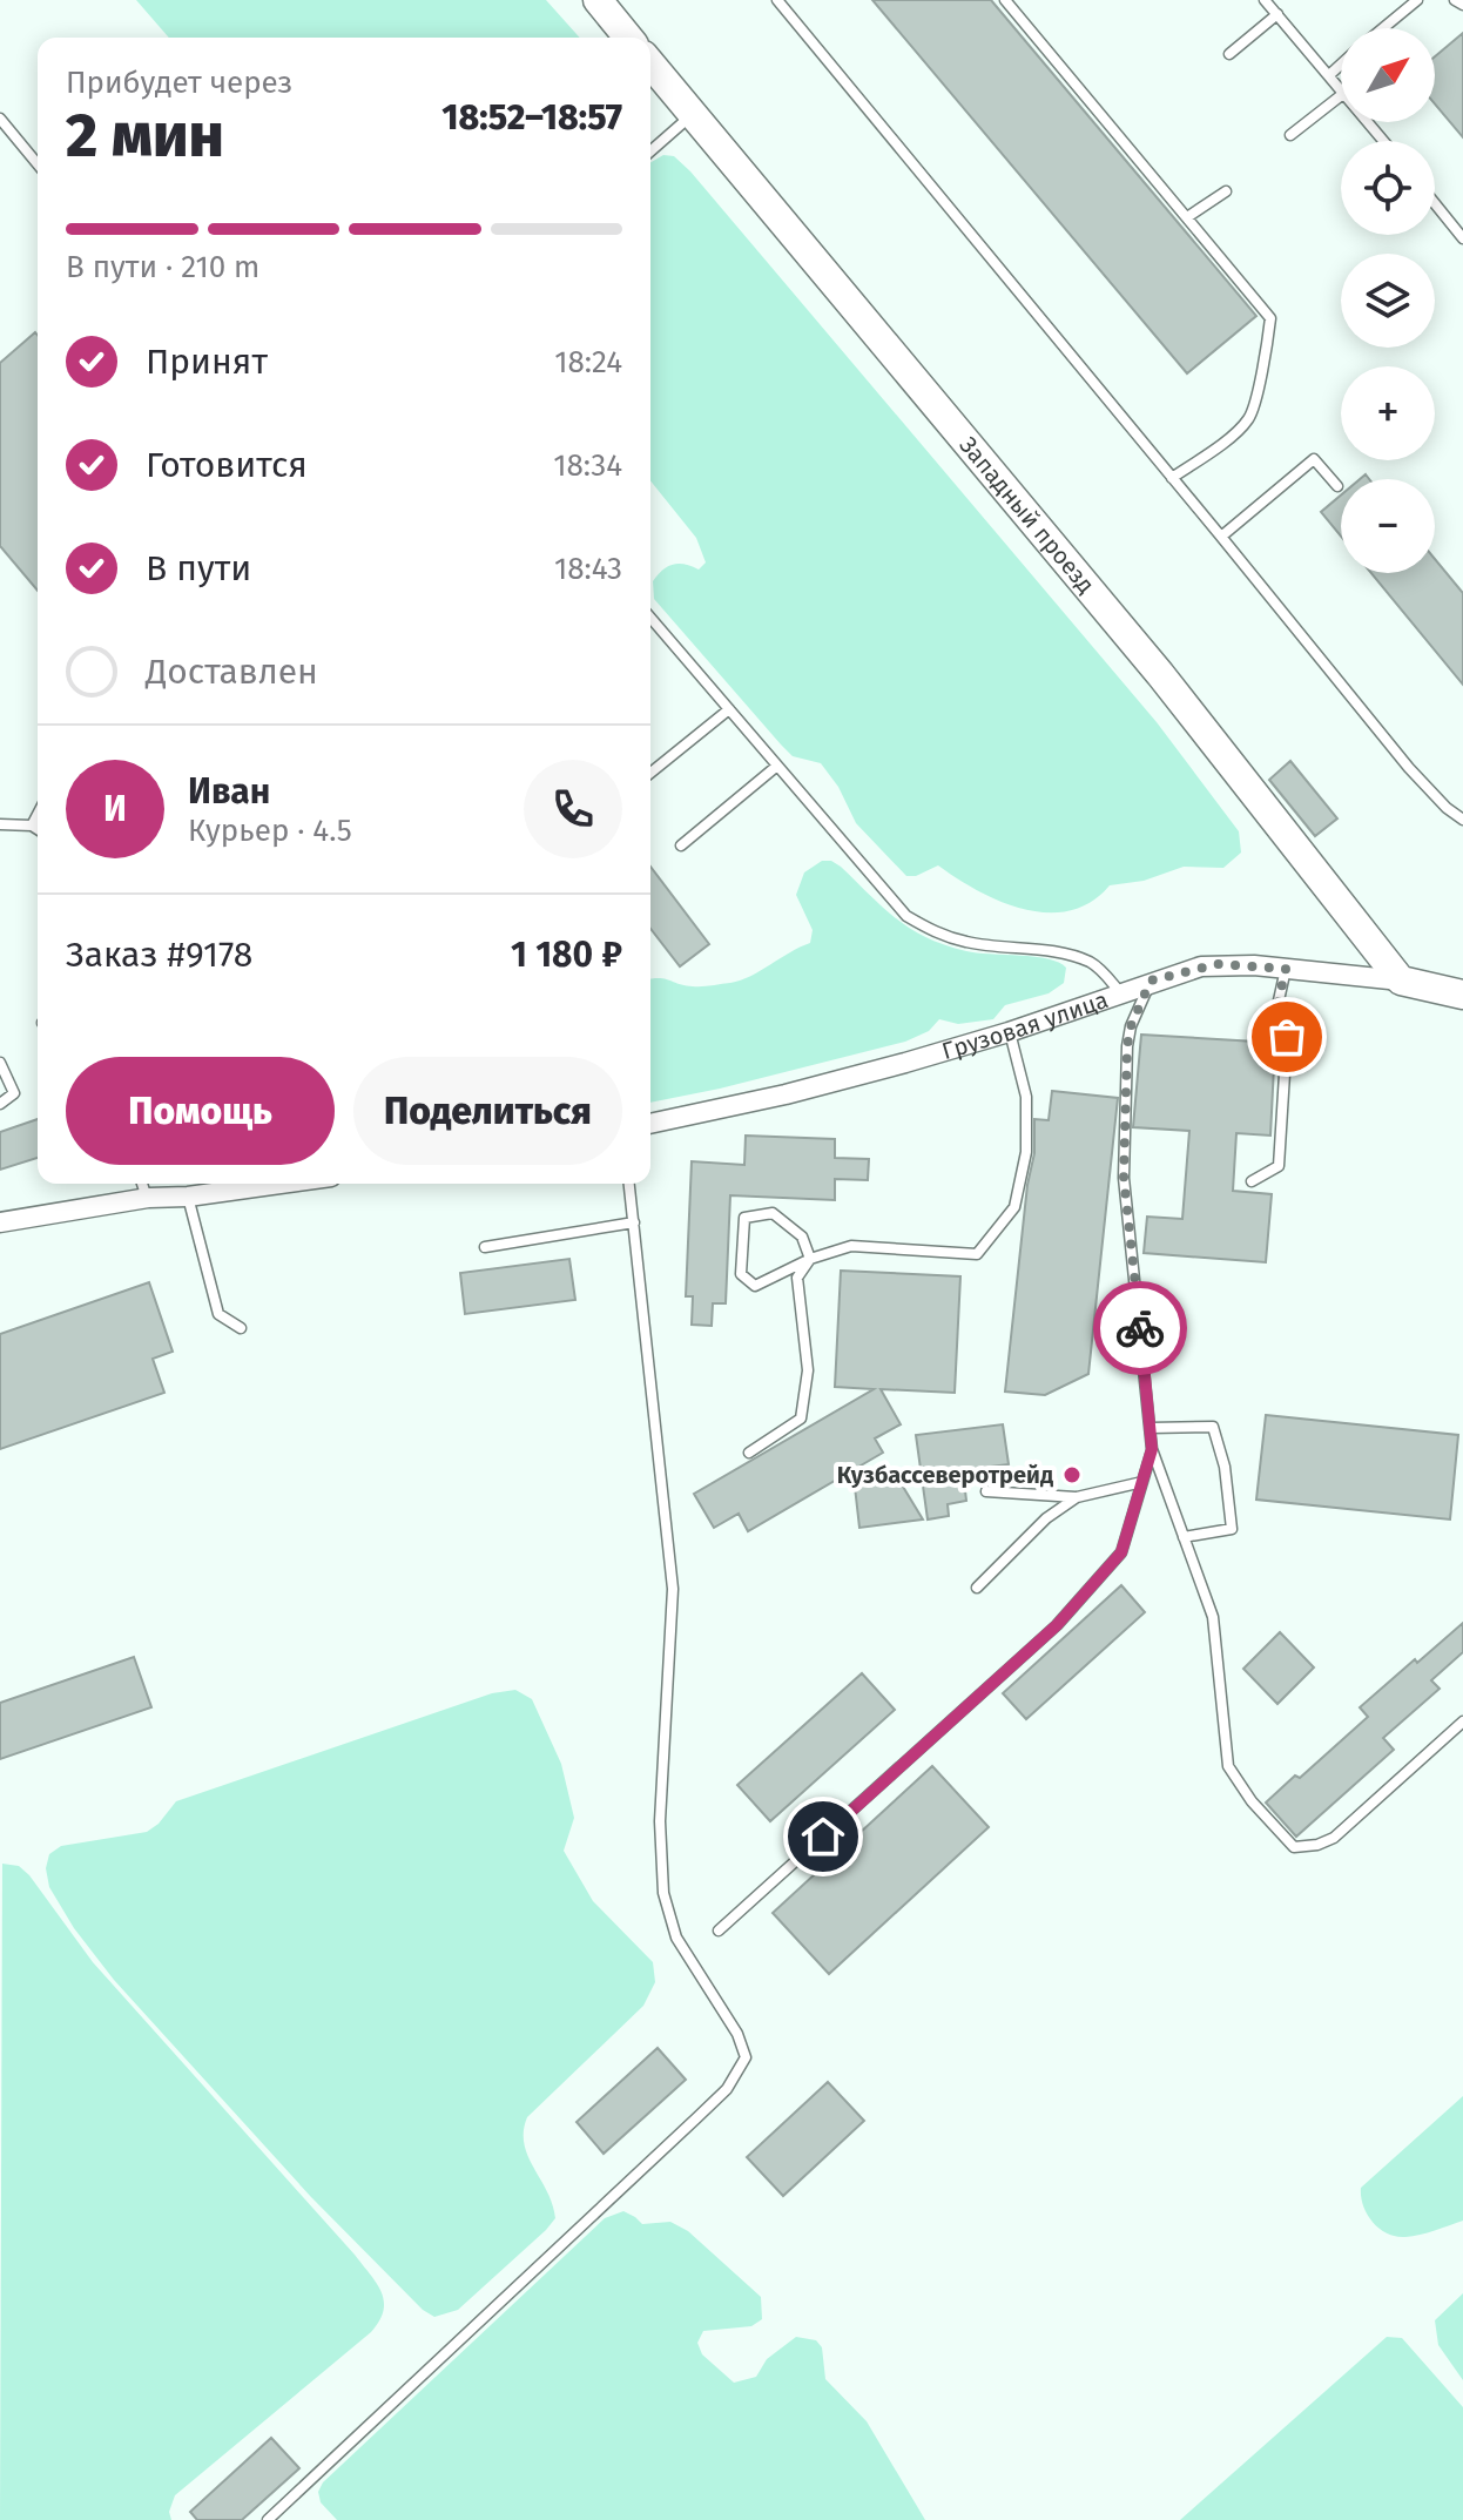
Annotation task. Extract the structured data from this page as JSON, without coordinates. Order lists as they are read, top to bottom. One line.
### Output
{"streets":{"main road":["Западный проезд","Грузовая улица"]},"crossings":[["Западный проезд","Грузовая улица"]],"places":["Кузбассеверотрейд"],"north":"top right","page":{"map_buttons":["+","−"],"heading":["2 мин","Прибудет через","18:52–18:57"],"panel":["Иван","Курьер · 4.5","Заказ #9178","1 180 ₽"],"bar":"В пути · 210 m","list":[["Принят","18:24"],["Готовится","18:34"],["В пути","18:43"],"Доставлен"],"round":"И","buttons":["Помощь","Поделиться"]}}
